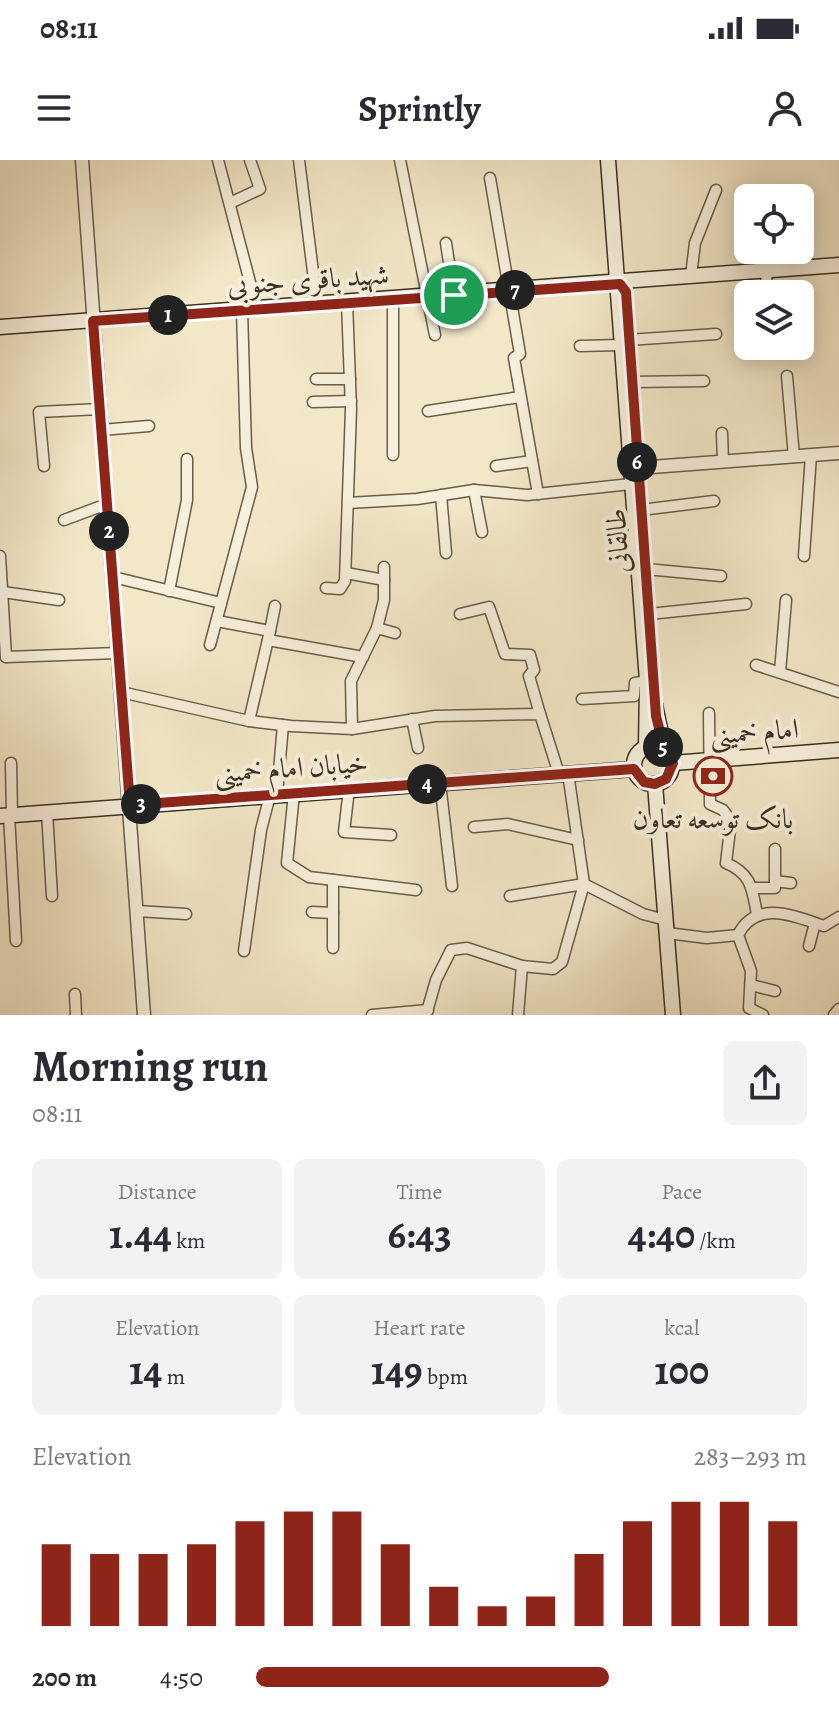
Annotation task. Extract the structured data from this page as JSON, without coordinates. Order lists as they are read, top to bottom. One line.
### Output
{"streets":{"main road":["شهید باقری جنوبی","طالقانی","امام خمینی","خیابان امام خمینی"]},"crossings":[["شهید باقری جنوبی","طالقانی"],["طالقانی","امام خمینی"],["طالقانی","خیابان امام خمینی"],["امام خمینی","خیابان امام خمینی"]],"places":{"bank":["بانک توسعه تعاون"]},"page":{"status":"08:11","header":"Sprintly","pins":["7","1","6","2","5","4","3"],"heading":["Morning run","08:11"],"stats":[["Distance","1.44 km"],["Time","6:43"],["Pace","4:40 /km"],["Elevation","14 m"],["Heart rate","149 bpm"],["kcal","100"]],"chart":["Elevation","283–293 m"],"list":[{"name":"200 m","note":"4:50"}]}}
